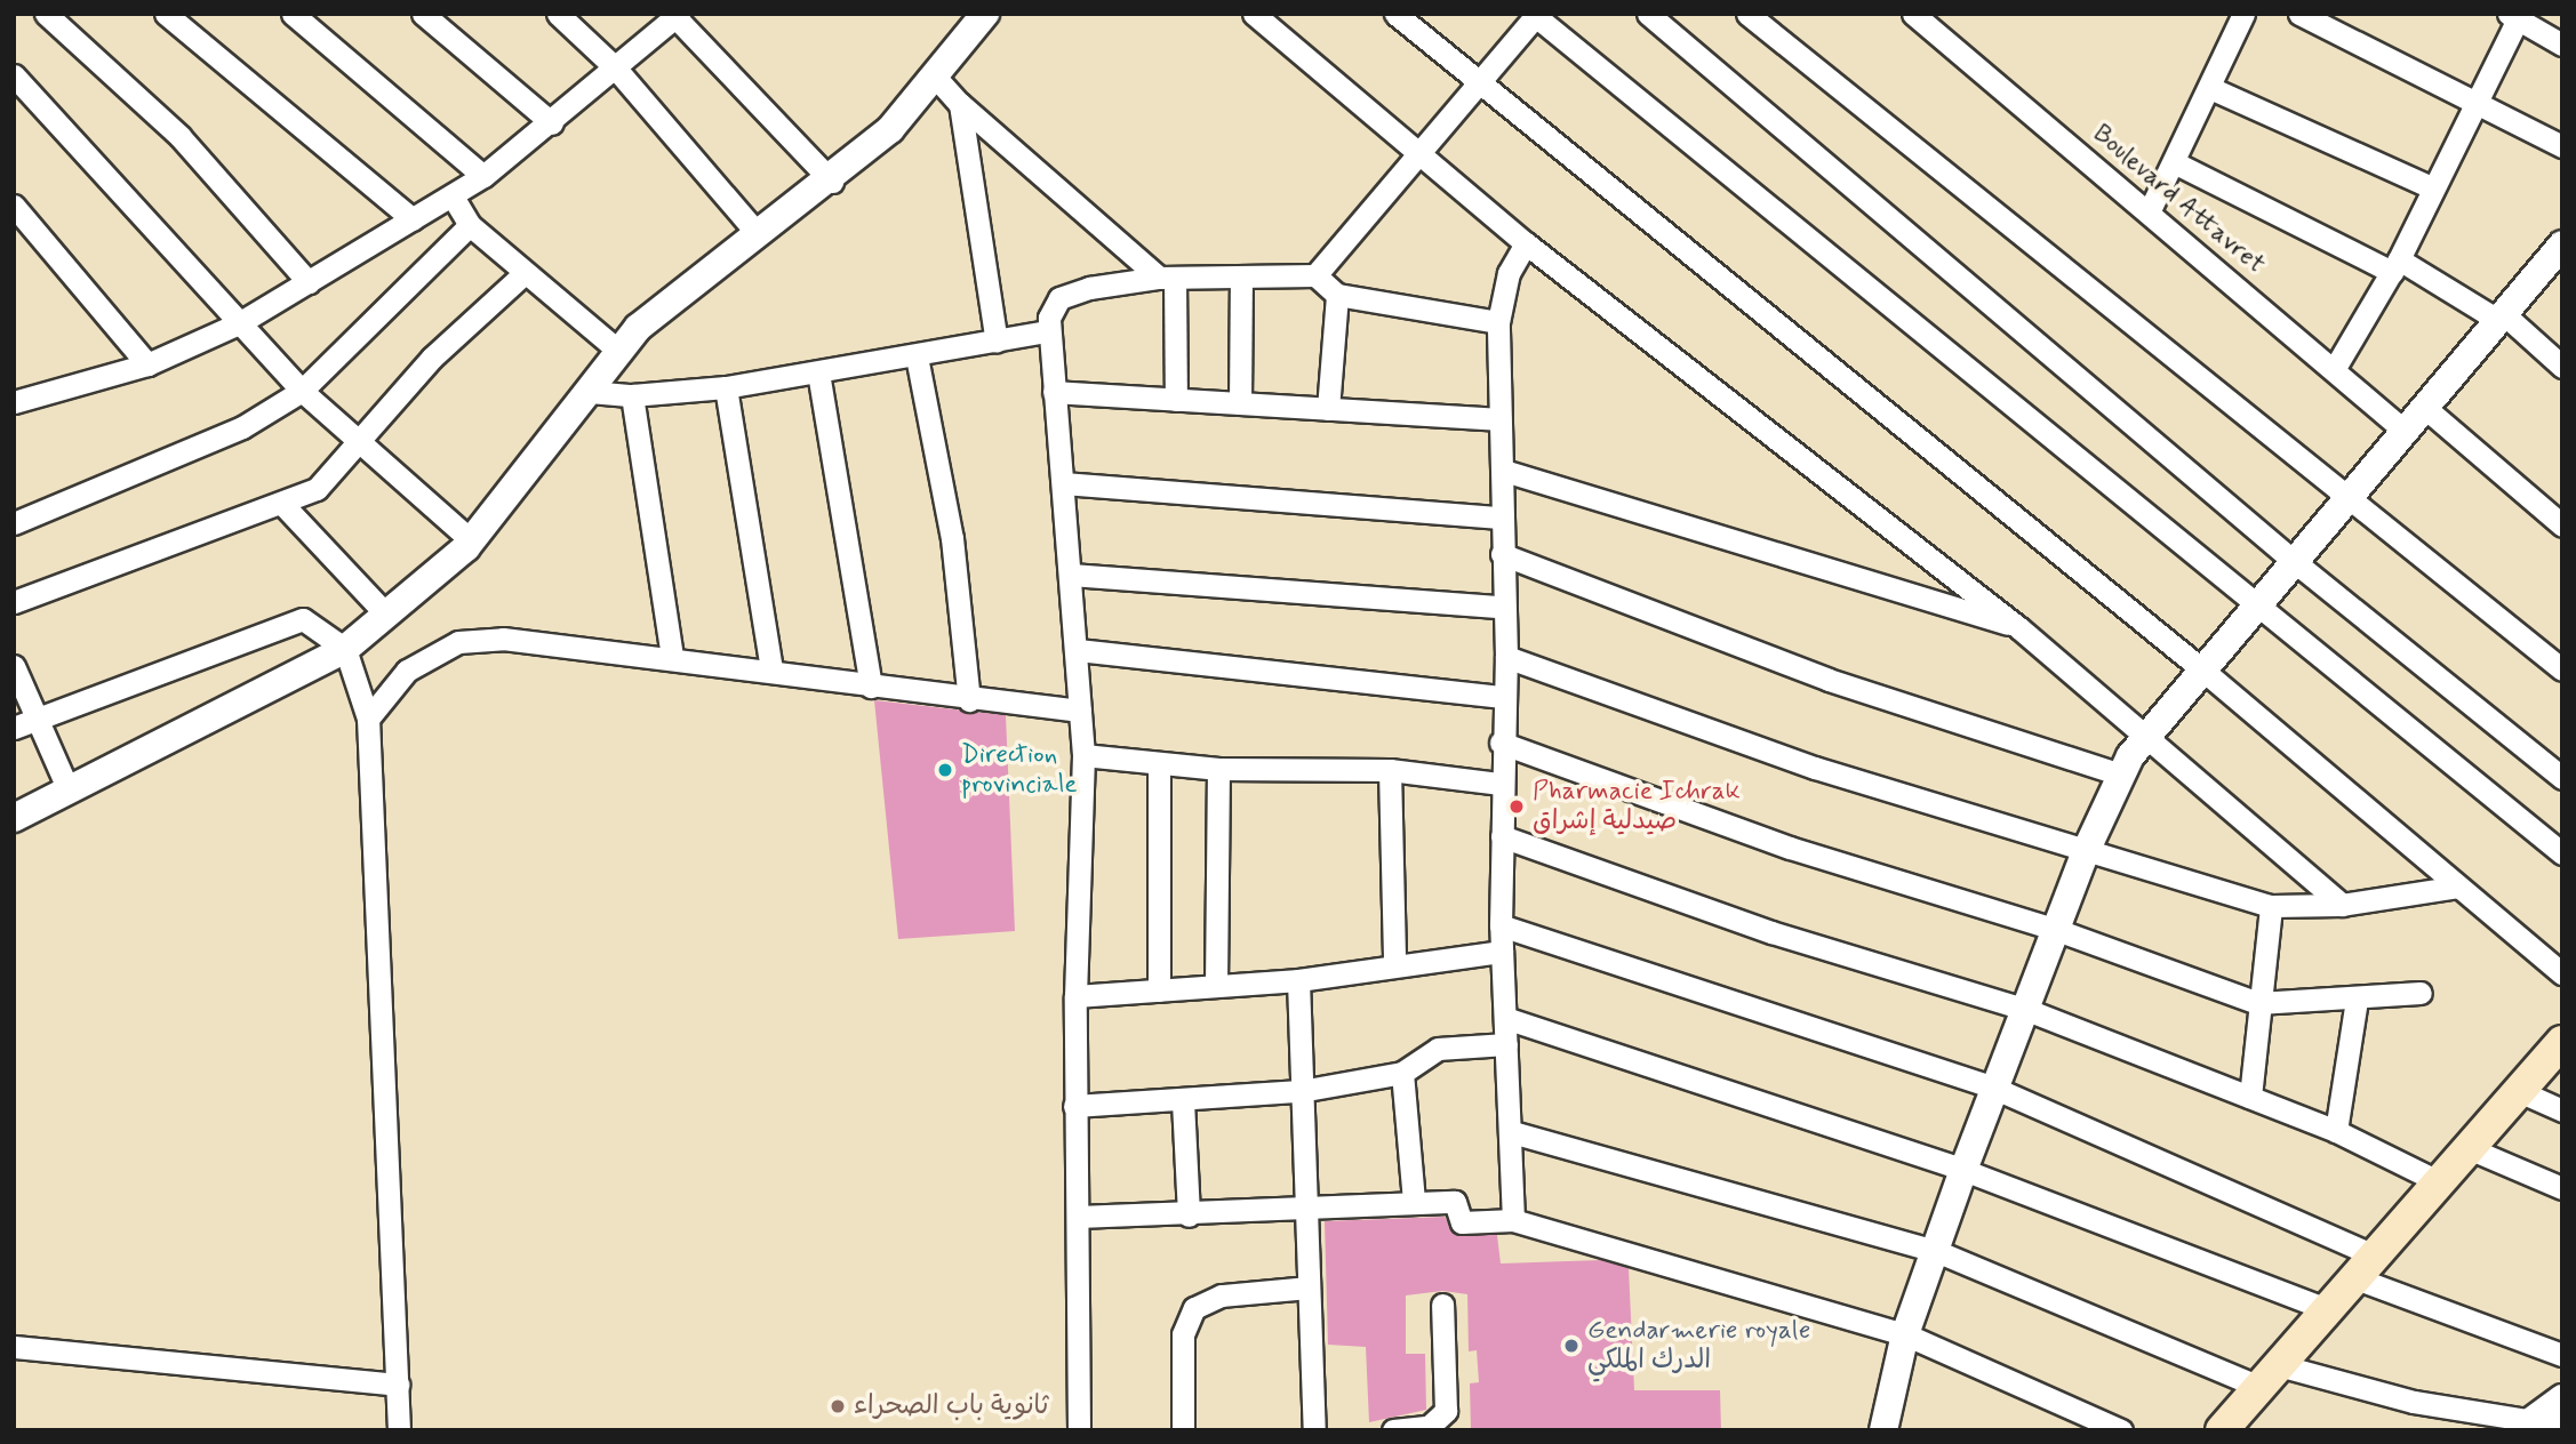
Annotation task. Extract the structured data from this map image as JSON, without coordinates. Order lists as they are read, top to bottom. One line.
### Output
{"streets":{"street":["Boulevard Attavret"]},"places":["Direction provinciale","Pharmacie Ichrak صيدلية إشراق","Gendarmerie royale الدرك الملكي","ثانوية باب الصحراء"]}
